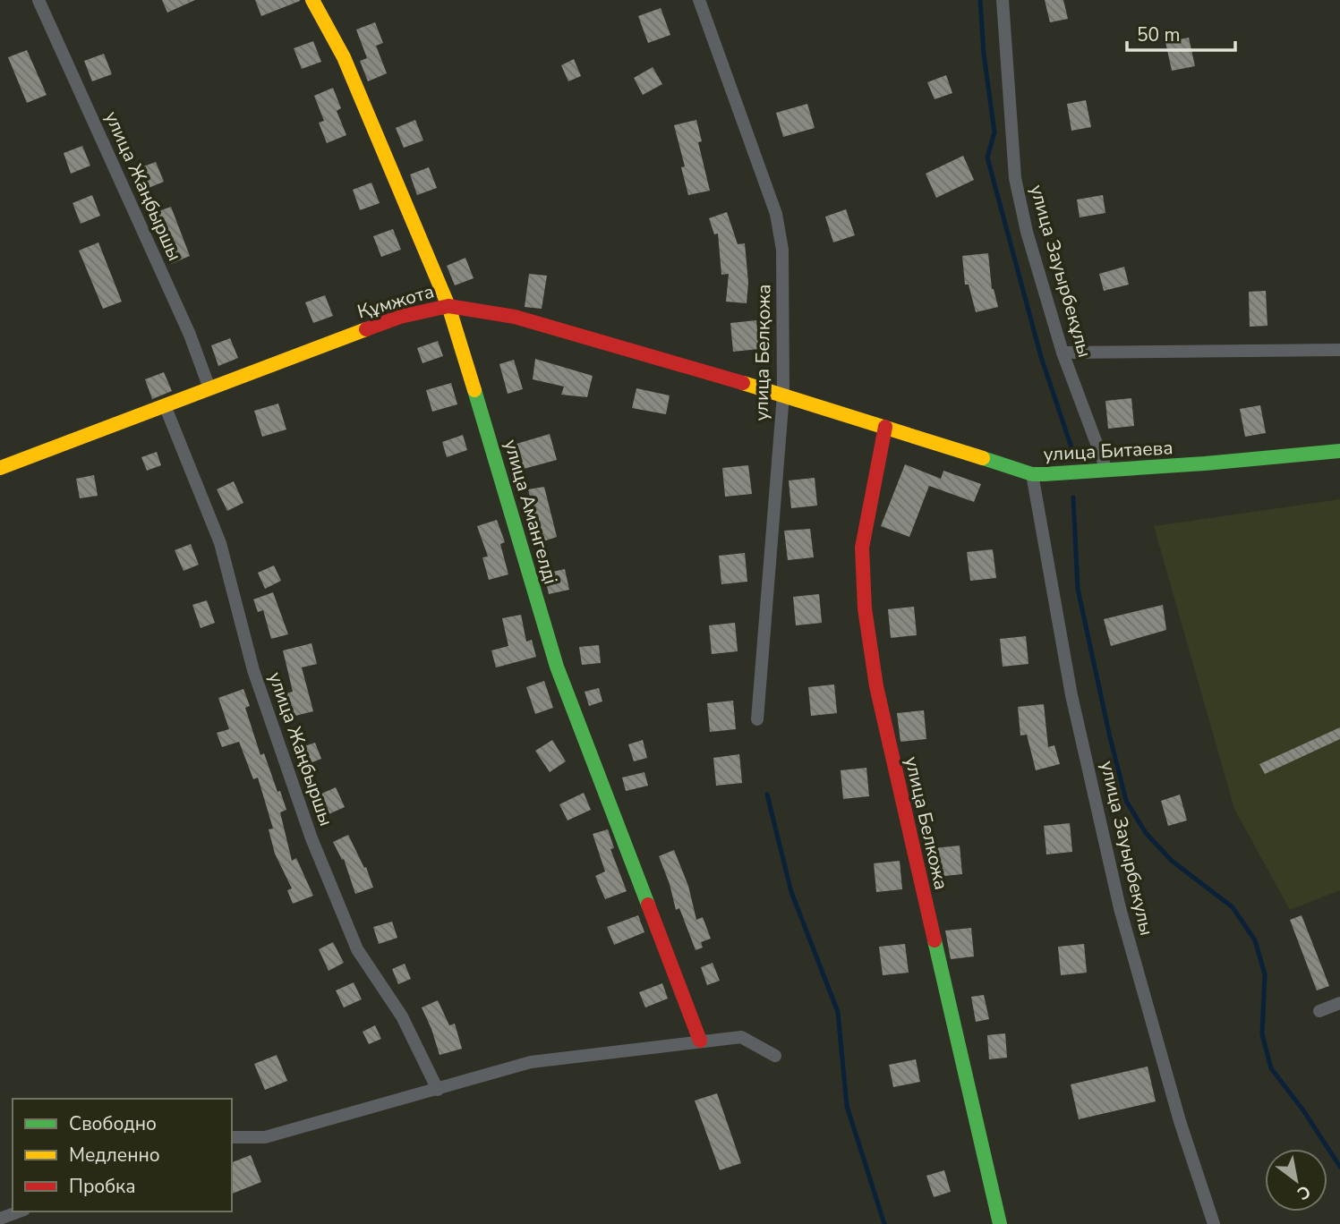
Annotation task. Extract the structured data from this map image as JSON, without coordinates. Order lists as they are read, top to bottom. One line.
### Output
{"streets":{"street":["улица Жаңбыршы","улица Зауырбекұлы","Құмжота","улица Белқожа","улица Битаева","улица Амангелді","улица Белкожа","улица Зауырбекулы"]},"crossings":[["улица Жаңбыршы","Құмжота"],["улица Зауырбекұлы","улица Битаева"],["Құмжота","улица Белқожа"],["Құмжота","улица Битаева"],["Құмжота","улица Амангелді"],["Құмжота","улица Белкожа"],["улица Битаева","улица Белкожа"],["улица Битаева","улица Зауырбекулы"]],"legend":["Свободно","Медленно","Пробка"],"scale_bar":"50 m","north":"bottom right"}
